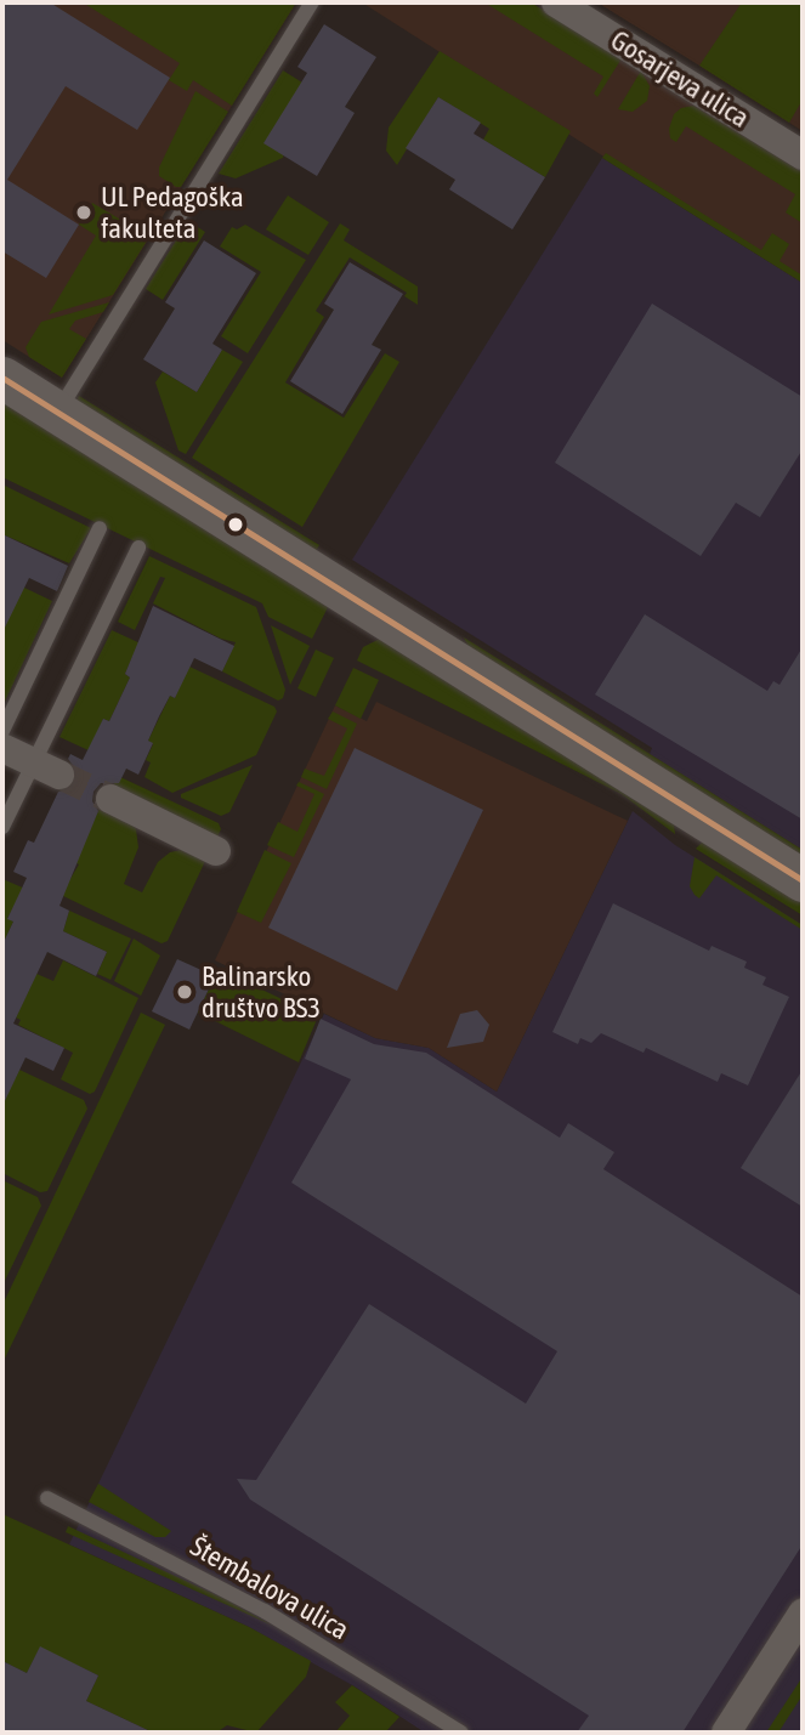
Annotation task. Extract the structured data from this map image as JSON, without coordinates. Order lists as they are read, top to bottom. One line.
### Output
{"streets":{"street":["Gosarjeva ulica"],"lane":["Štembalova ulica"]},"places":["UL Pedagoška fakulteta","Balinarsko društvo BS3"]}
